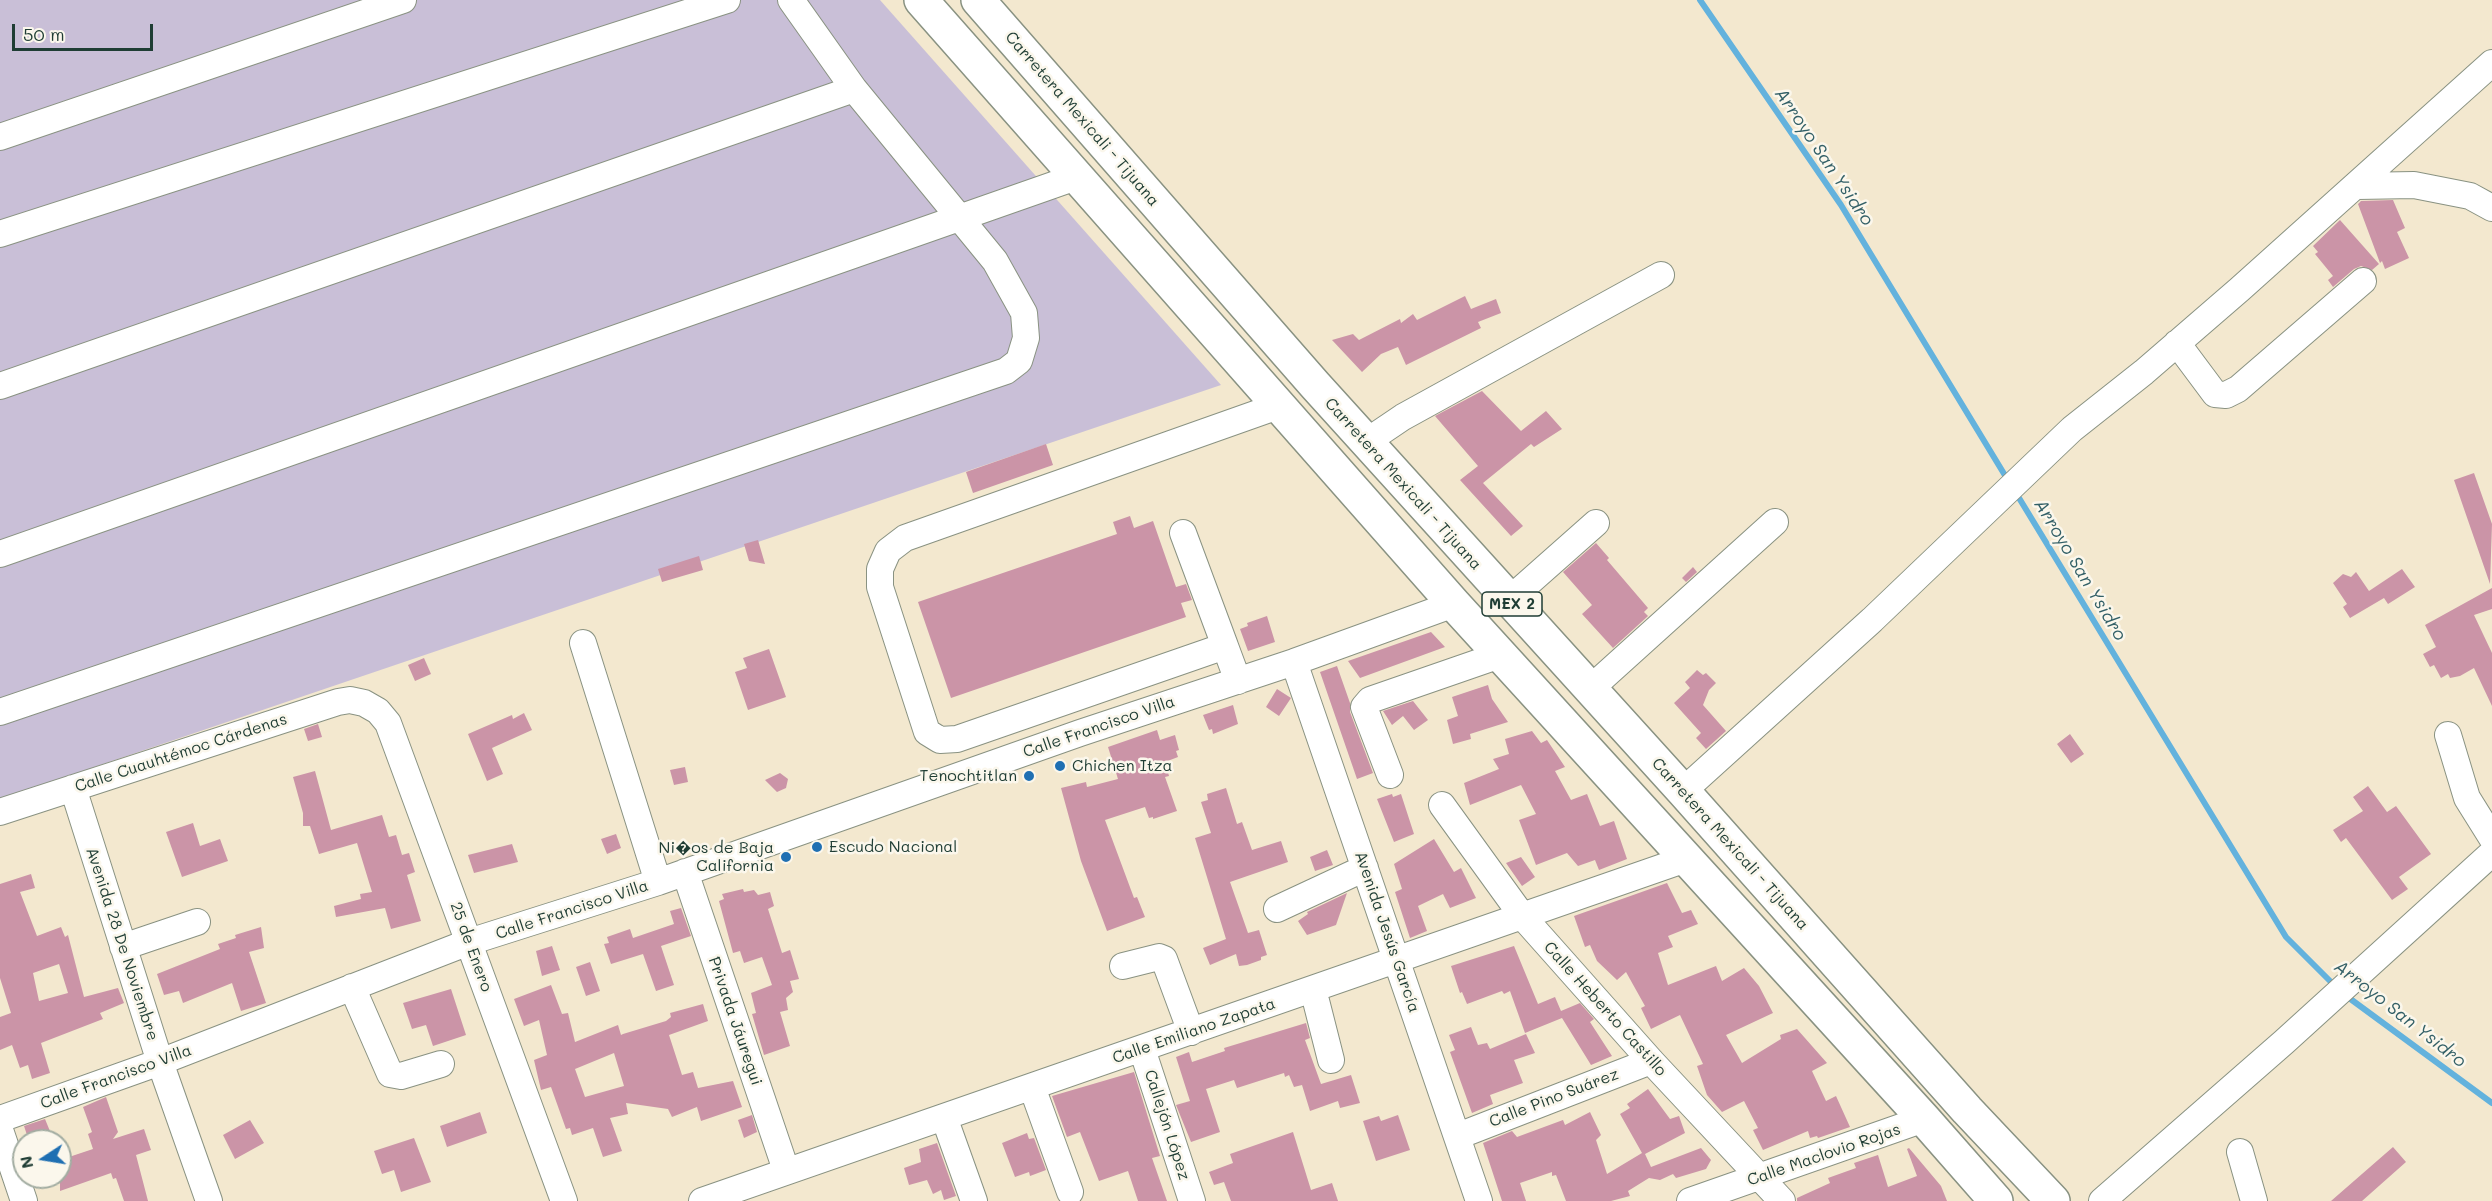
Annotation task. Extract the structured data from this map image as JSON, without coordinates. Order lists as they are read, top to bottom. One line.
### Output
{"streets":{"main road":["Carretera Mexicali - Tijuana","MEX 2"],"street":["Calle Francisco Villa","Calle Cuauhtémoc Cárdenas","Avenida Jesús García","Avenida 28 De Noviembre","25 de Enero","Calle Heberto Castillo","Privada Jáuregui","Calle Emiliano Zapata","Calle Pino Suárez","Callejón López","Calle Maclovio Rojas"]},"crossings":[["MEX 2","Calle Francisco Villa"],["MEX 2","Calle Emiliano Zapata"],["MEX 2","Calle Maclovio Rojas"],["Calle Francisco Villa","Avenida Jesús García"],["Calle Francisco Villa","Avenida 28 De Noviembre"],["Calle Francisco Villa","25 de Enero"],["Calle Francisco Villa","Privada Jáuregui"],["Calle Cuauhtémoc Cárdenas","Avenida 28 De Noviembre"],["Calle Cuauhtémoc Cárdenas","25 de Enero"],["Avenida Jesús García","Calle Emiliano Zapata"],["Avenida Jesús García","Calle Pino Suárez"],["Calle Heberto Castillo","Calle Emiliano Zapata"],["Calle Heberto Castillo","Calle Pino Suárez"],["Calle Heberto Castillo","Calle Maclovio Rojas"],["Privada Jáuregui","Calle Emiliano Zapata"],["Calle Emiliano Zapata","Callejón López"]],"water":["Arroyo San Ysidro"],"places":["Chichen Itza","Tenochtitlan","Escudo Nacional","Ni�os de Baja California"],"scale_bar":"50 m","north":"left"}
